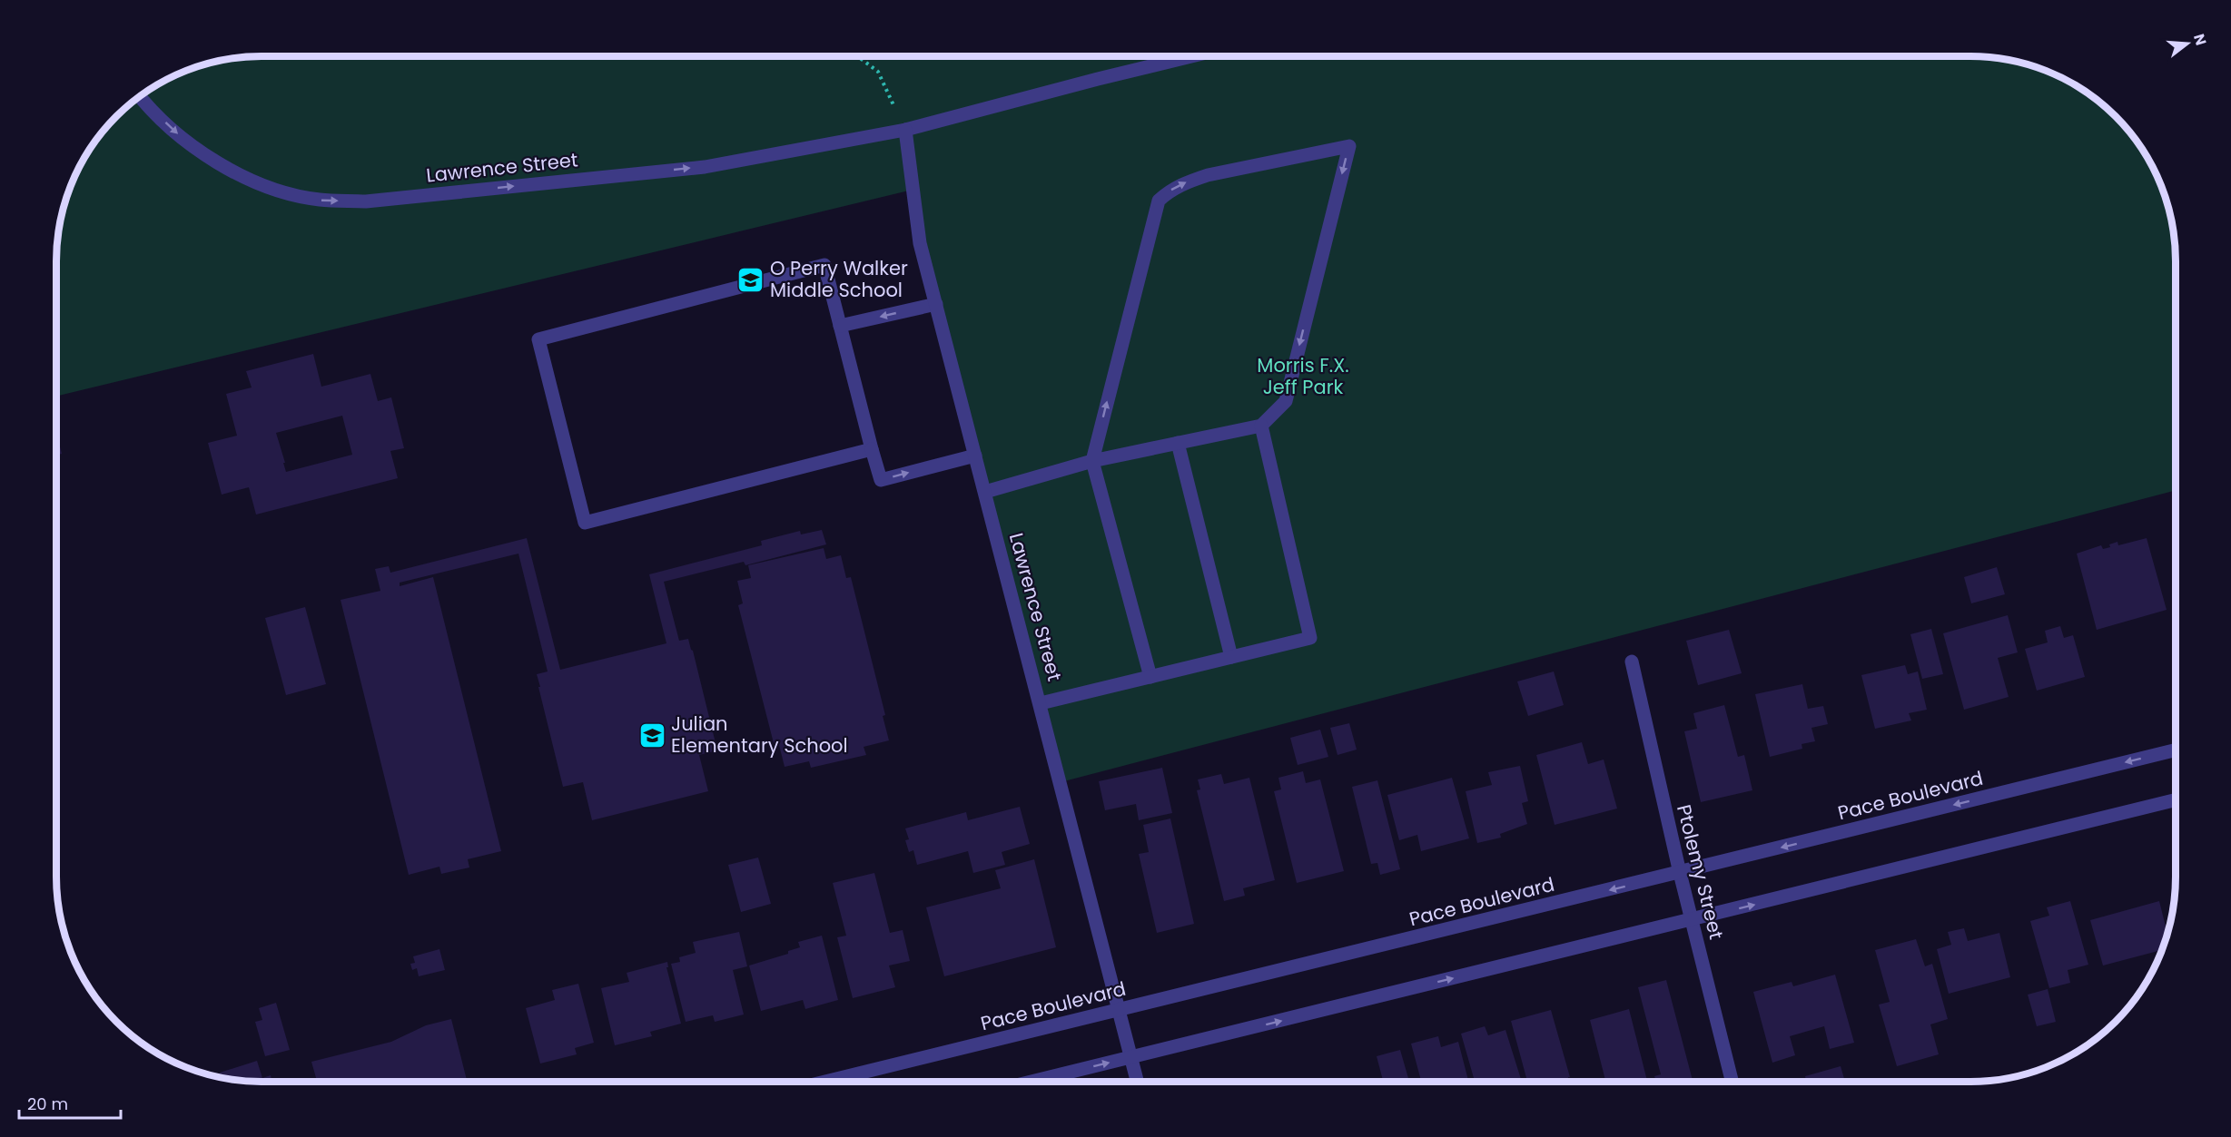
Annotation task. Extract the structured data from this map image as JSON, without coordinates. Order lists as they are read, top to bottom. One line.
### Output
{"streets":{"street":["Lawrence Street","Pace Boulevard","Ptolemy Street"]},"crossings":[["Lawrence Street","Pace Boulevard"],["Pace Boulevard","Ptolemy Street"]],"one_way":["Lawrence Street"],"parks":["Morris F.X. Jeff Park"],"places":{"school or university":["O Perry Walker Middle School","Julian Elementary School"]},"scale_bar":"20 m","north":"right"}
